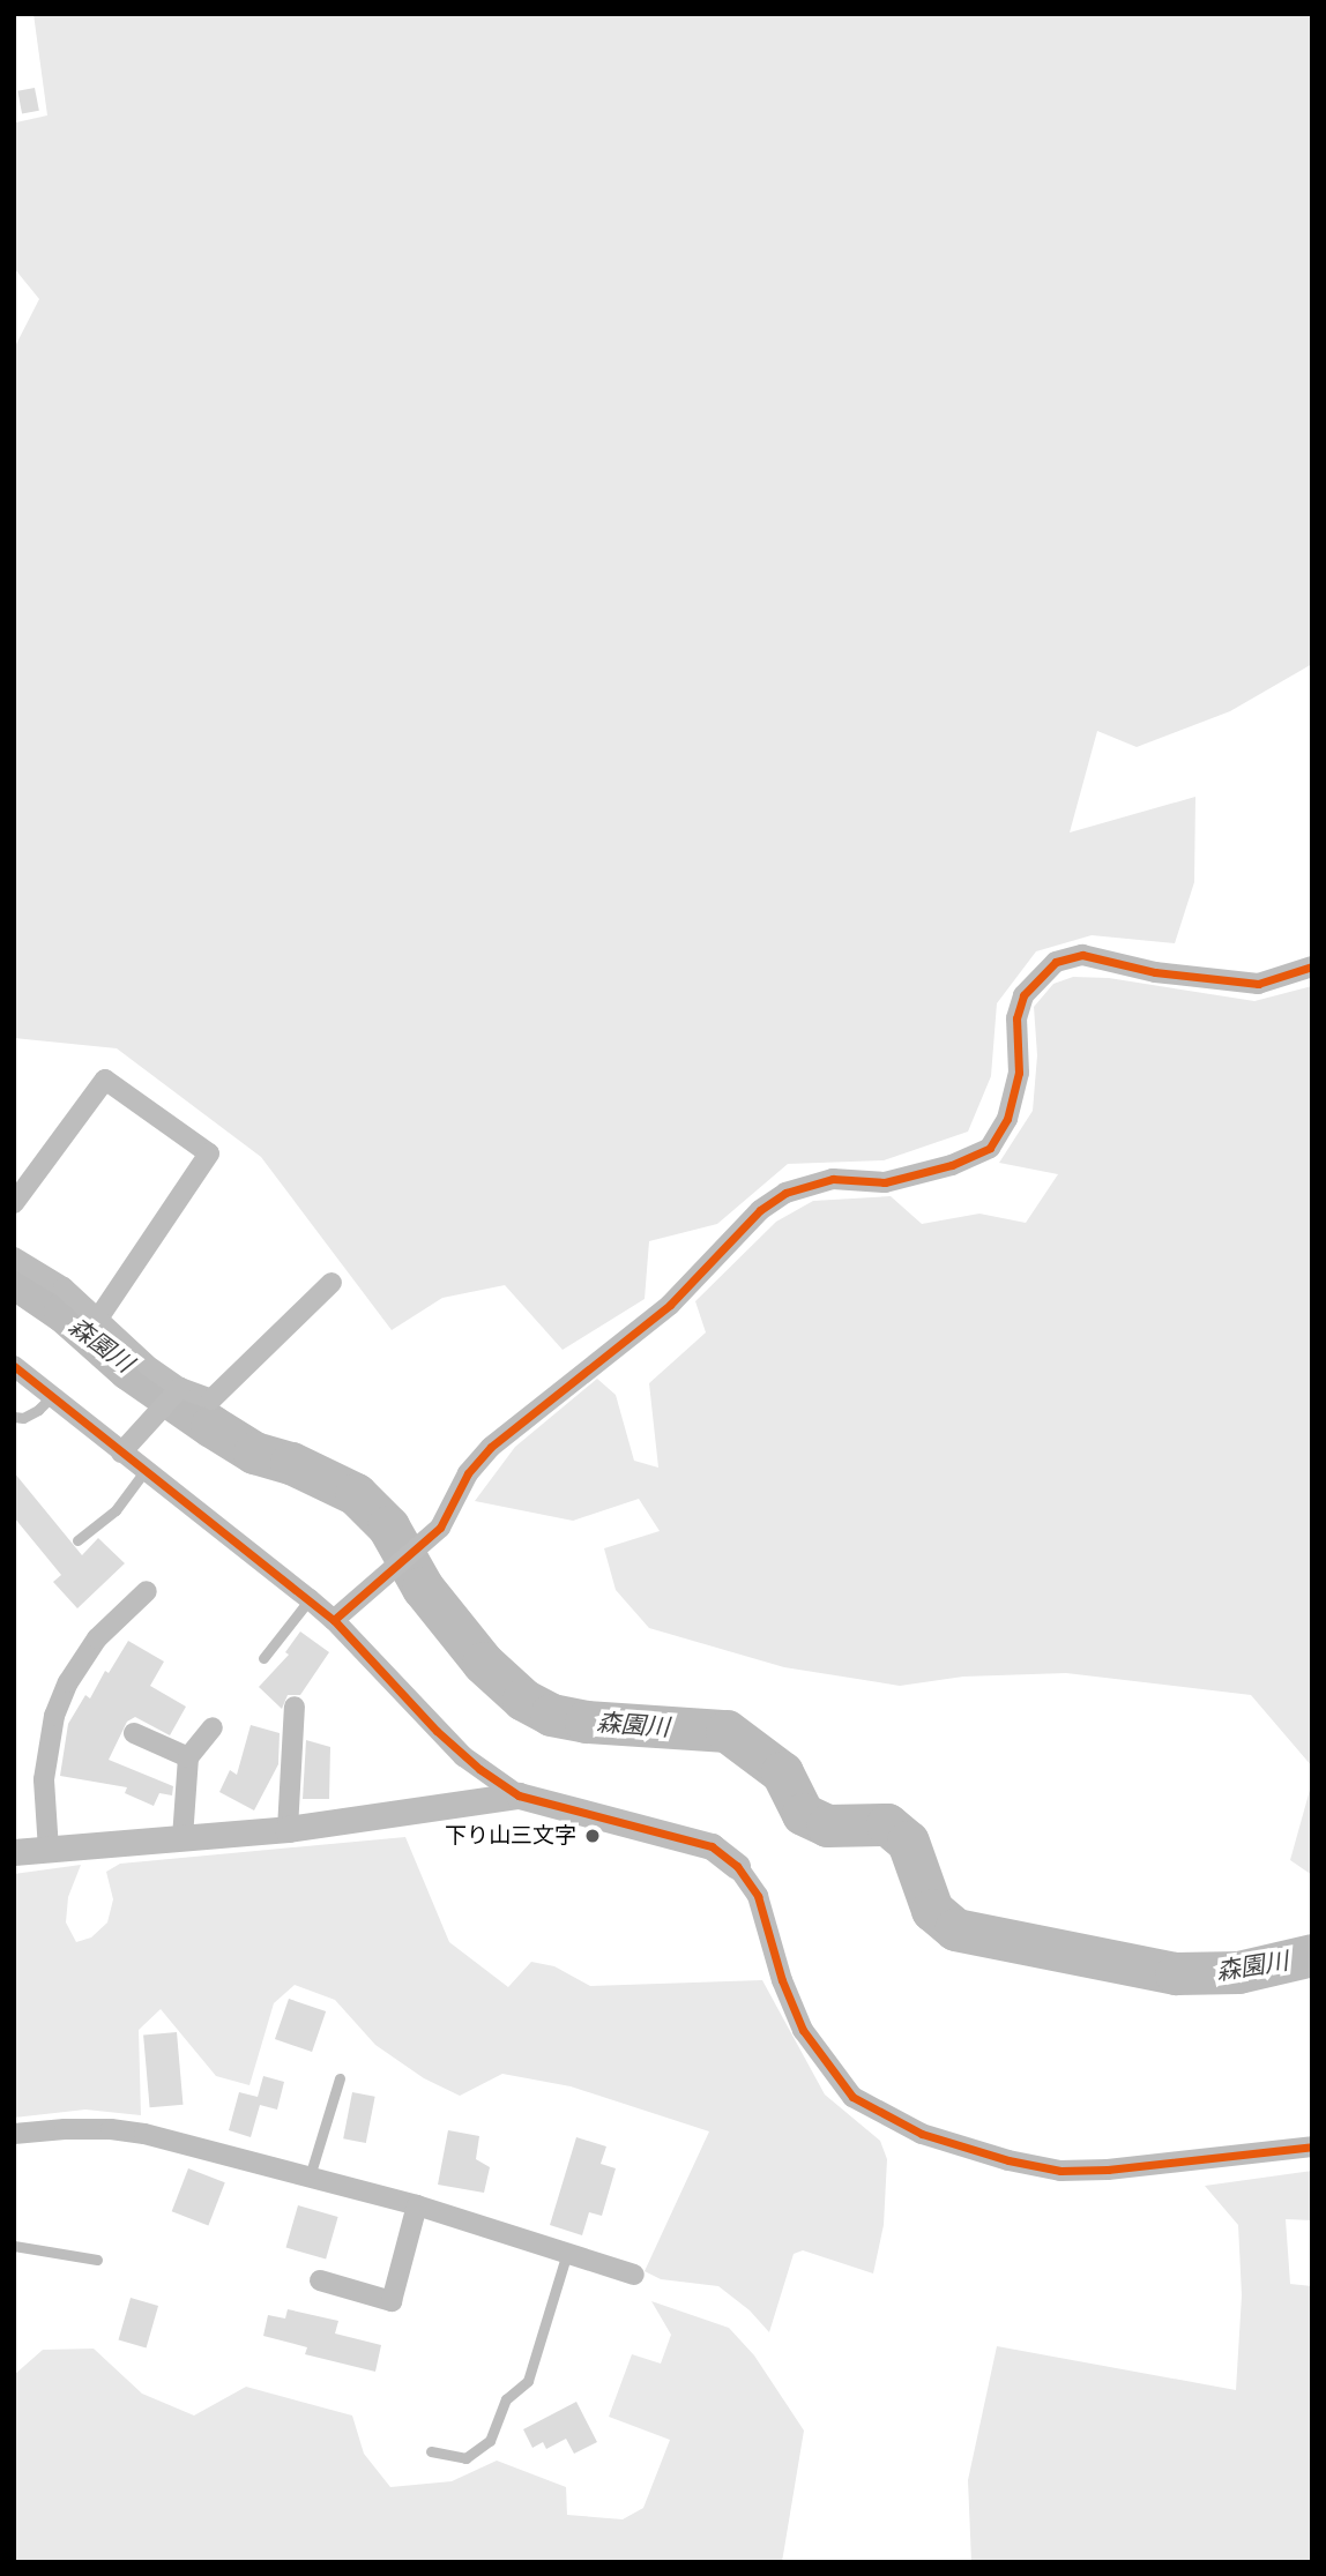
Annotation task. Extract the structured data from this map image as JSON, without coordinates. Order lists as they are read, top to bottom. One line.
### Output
{"water":["森園川"],"places":["下り山三文字"]}
